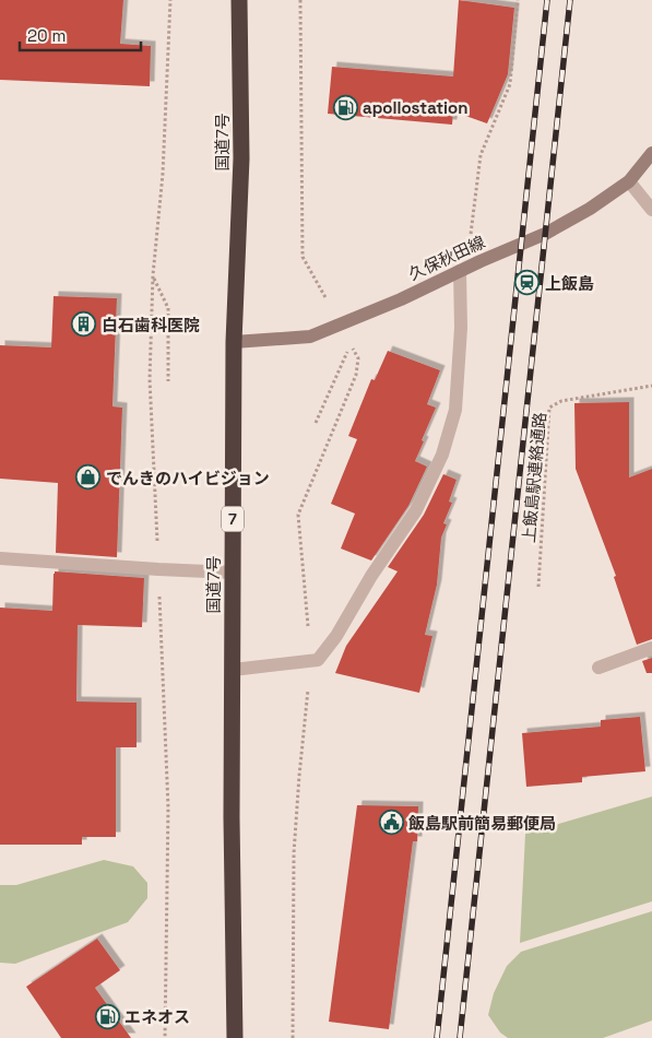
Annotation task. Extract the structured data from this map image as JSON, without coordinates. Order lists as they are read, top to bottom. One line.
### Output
{"streets":{"highway":["国道7号","7"],"main road":["久保秋田線"],"path":["上飯島駅連絡通路"]},"crossings":[["国道7号","久保秋田線"]],"places":{"fuel station":["apollostation","エネオス"],"station":["上飯島"],"building":["白石歯科医院"],"shop":["でんきのハイビジョン"],"public building":["飯島駅前簡易郵便局"]},"scale_bar":"20 m"}
